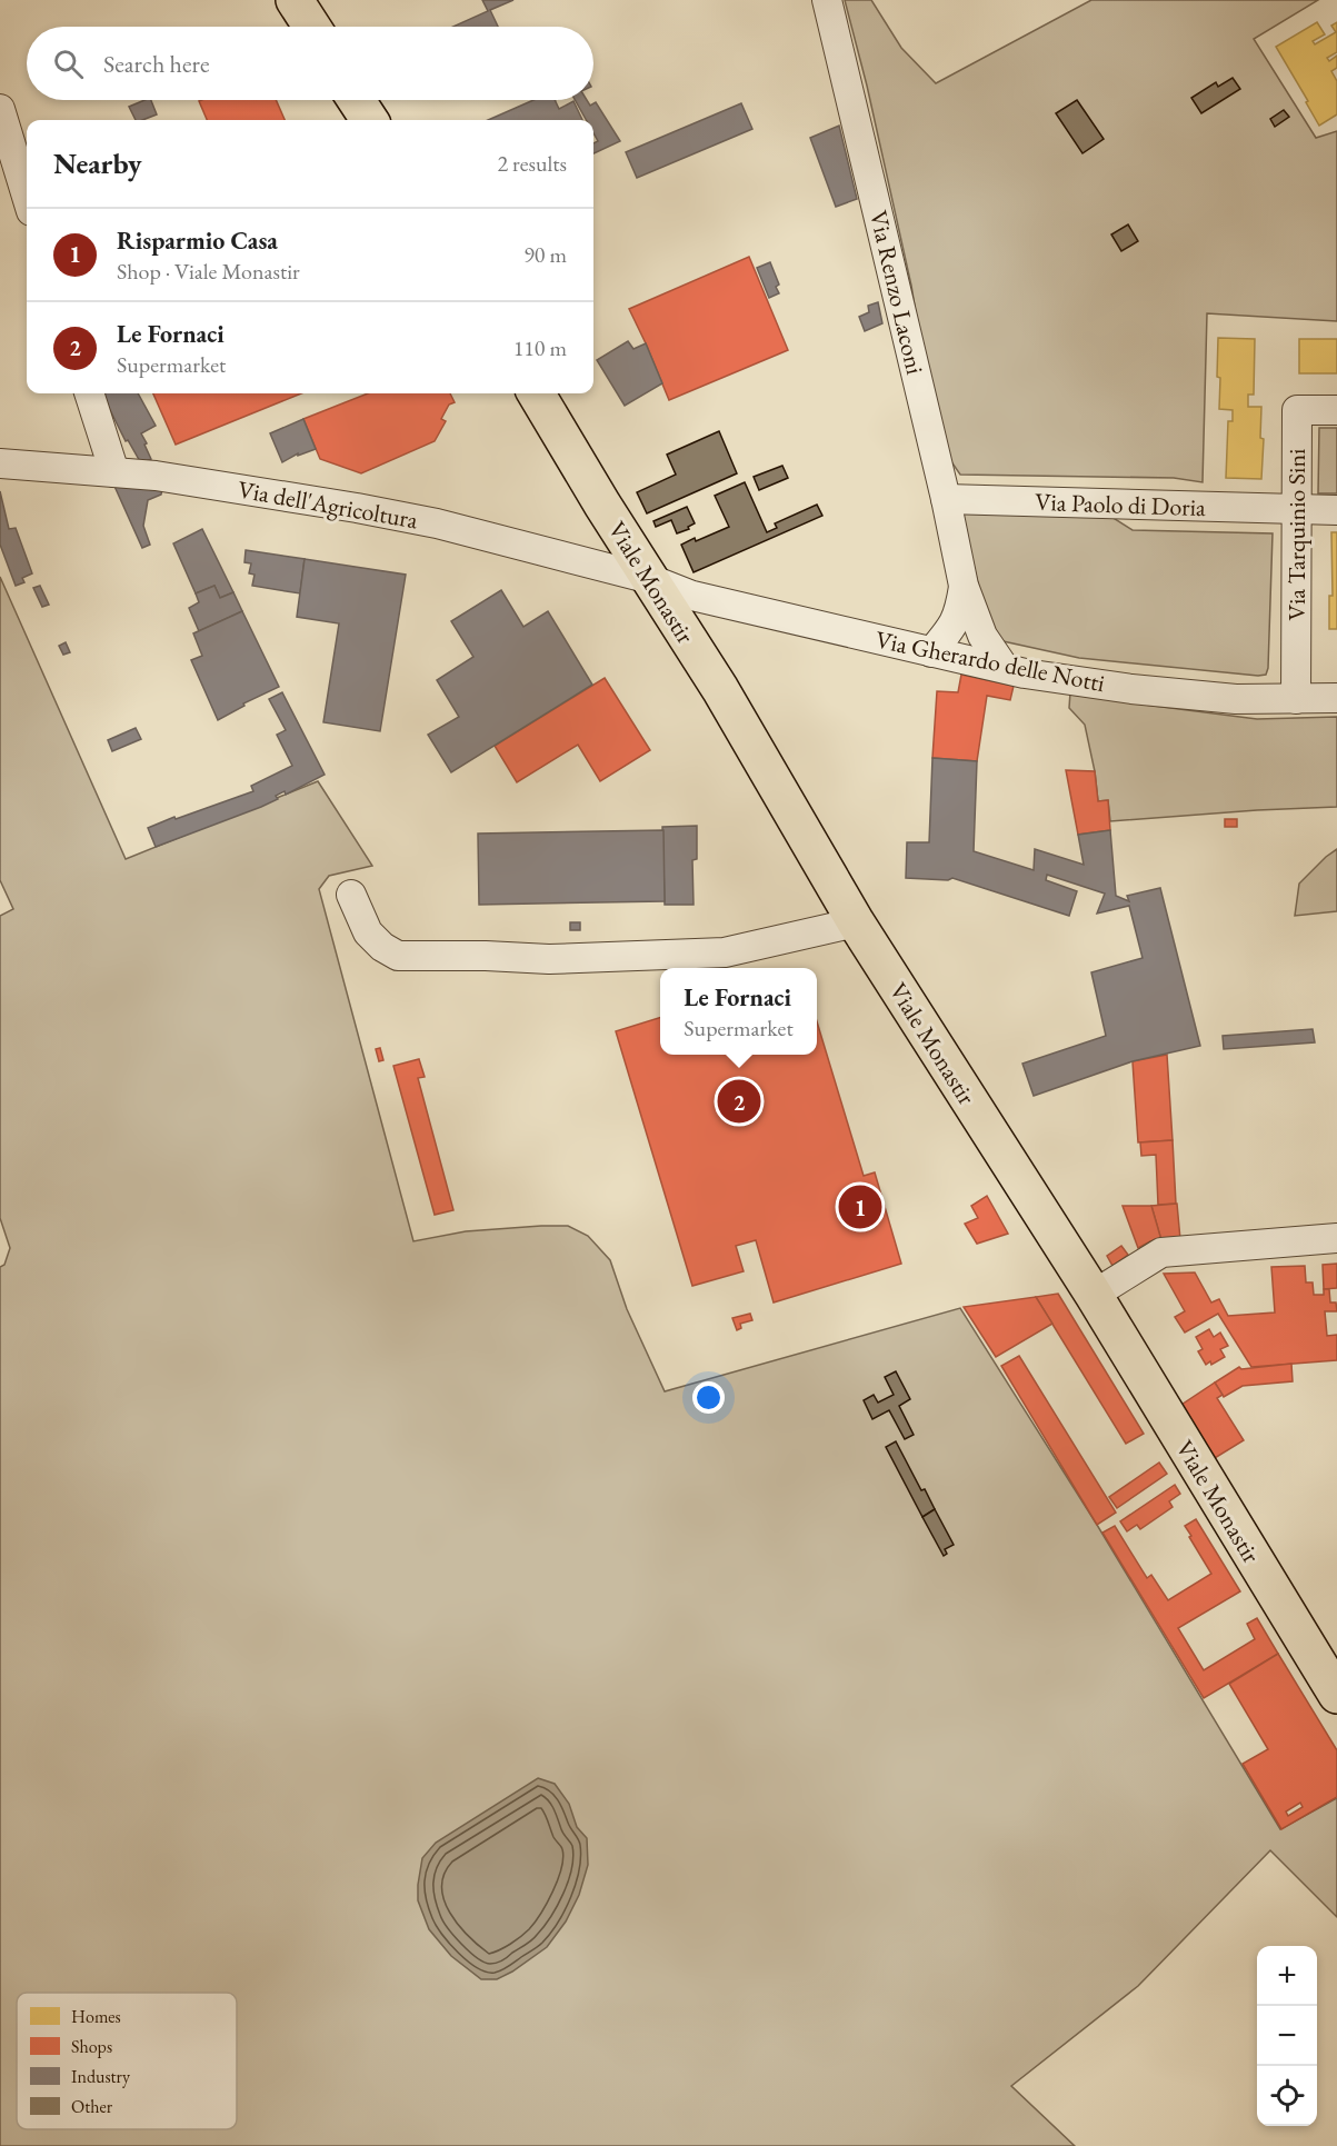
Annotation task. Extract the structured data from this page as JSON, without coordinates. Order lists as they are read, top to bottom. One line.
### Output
{"streets":{"main road":["Viale Monastir"],"street":["Via Renzo Laconi","Via dell'Agricoltura","Via Paolo di Doria","Via Tarquinio Sini","Via Gherardo delle Notti"]},"crossings":[["Via Renzo Laconi","Via Paolo di Doria"],["Via Renzo Laconi","Via Gherardo delle Notti"],["Via dell'Agricoltura","Viale Monastir"],["Via dell'Agricoltura","Via Gherardo delle Notti"],["Via Paolo di Doria","Via Tarquinio Sini"],["Via Tarquinio Sini","Via Gherardo delle Notti"],["Viale Monastir","Via Gherardo delle Notti"]],"legend":["Homes","Shops","Industry","Other"],"page":{"search":"Search here","heading":["Nearby","2 results"],"list":[{"mark":"1","name":"Risparmio Casa","note":"Shop · Viale Monastir","value":"90 m"},{"mark":"2","name":"Le Fornaci","note":"Supermarket","value":"110 m"}],"popup":["Le Fornaci","Supermarket"],"pins":["2","1"],"map_buttons":["+","−"]}}
